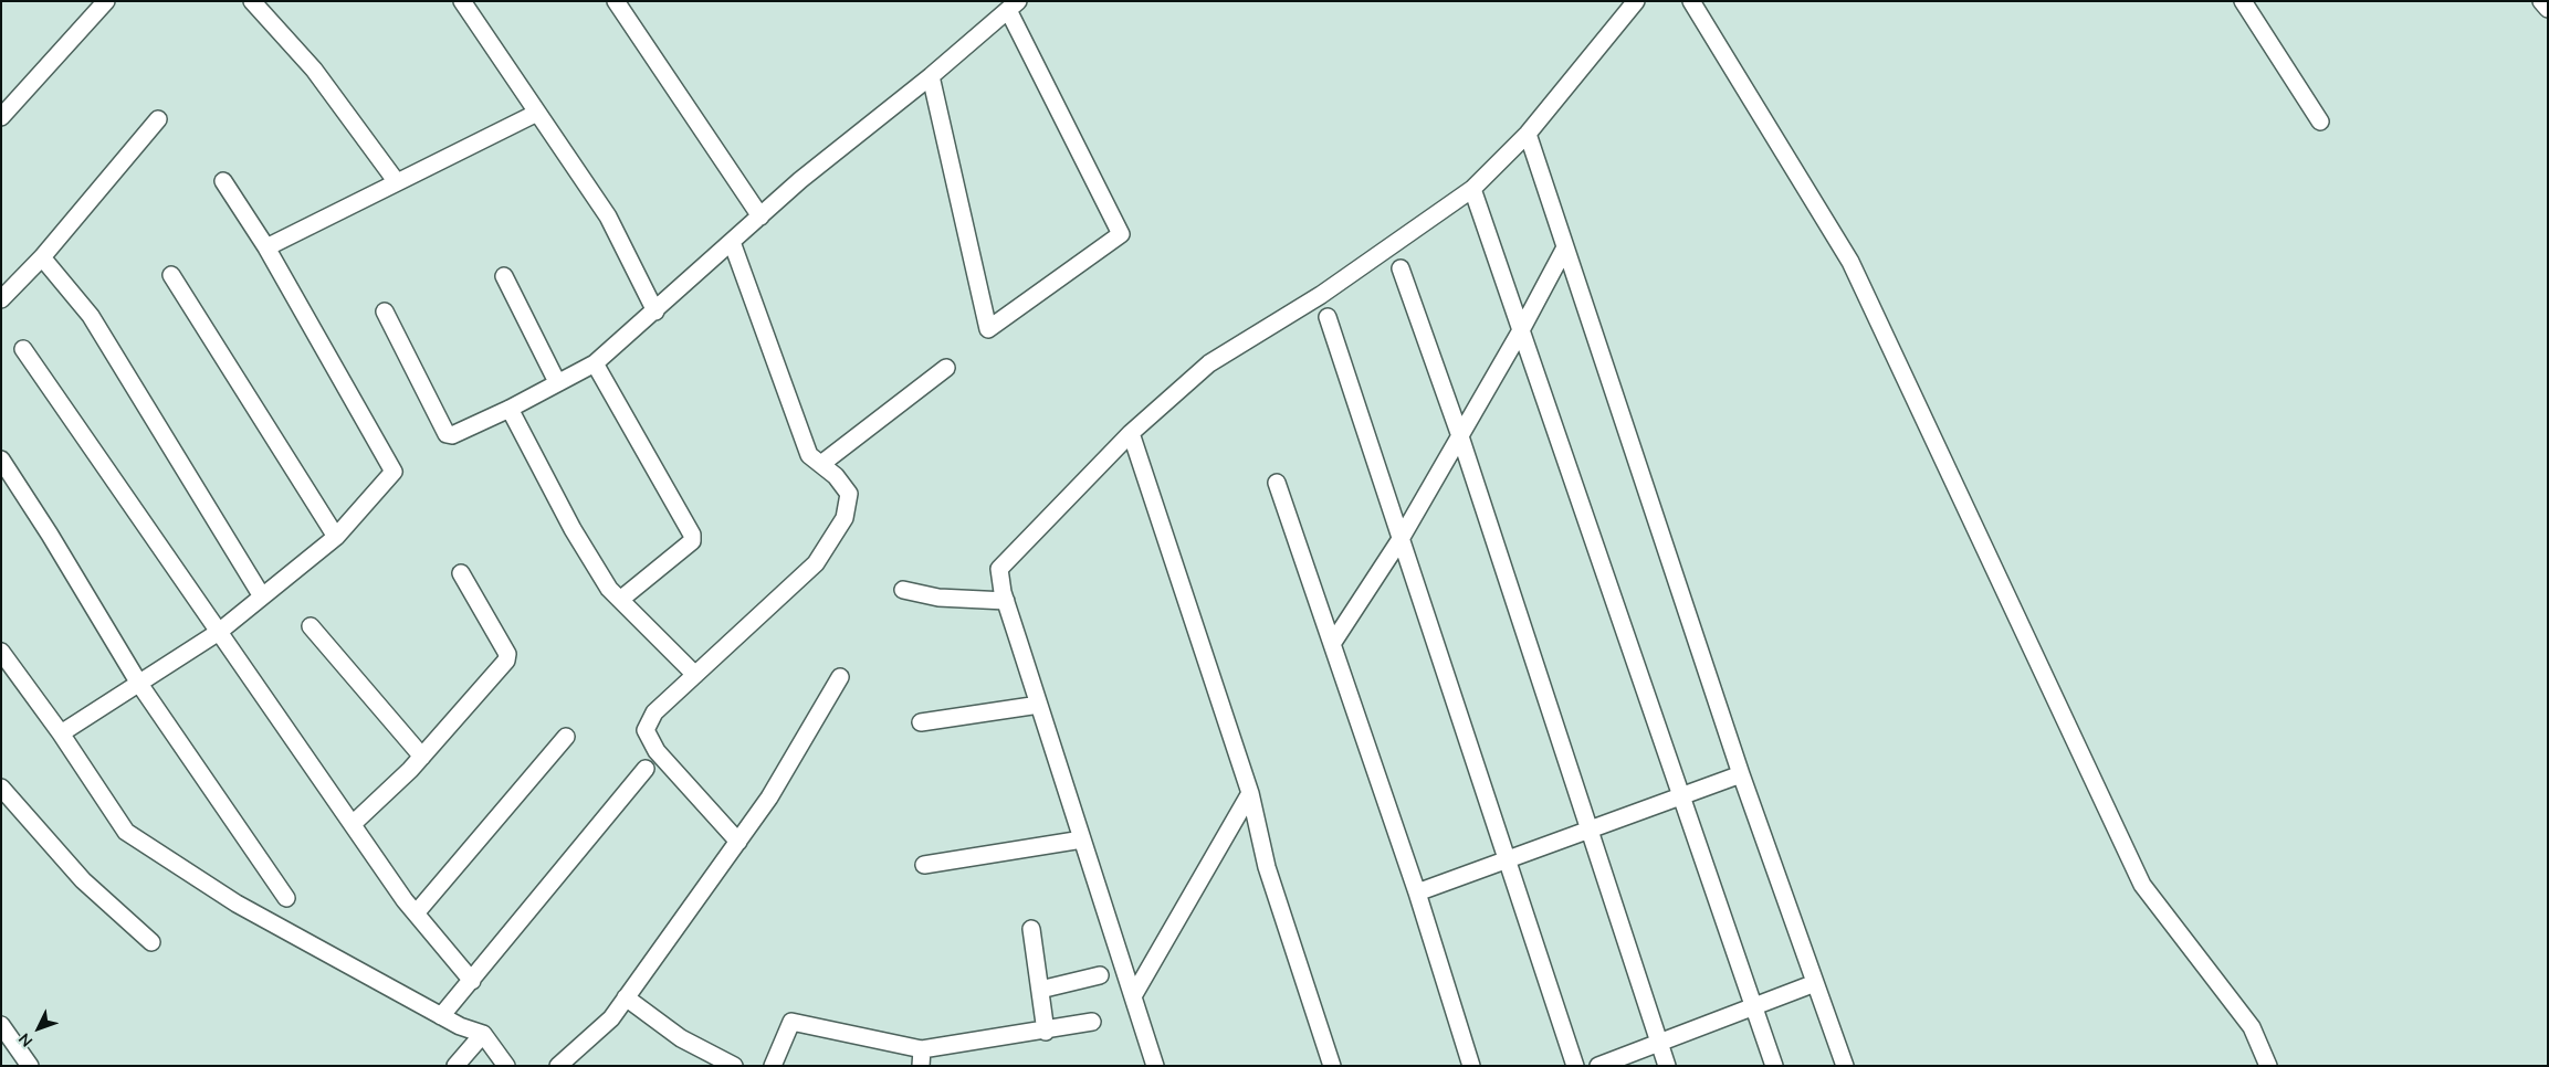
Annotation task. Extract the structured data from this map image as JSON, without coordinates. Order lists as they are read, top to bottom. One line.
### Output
{"north":"bottom left"}
